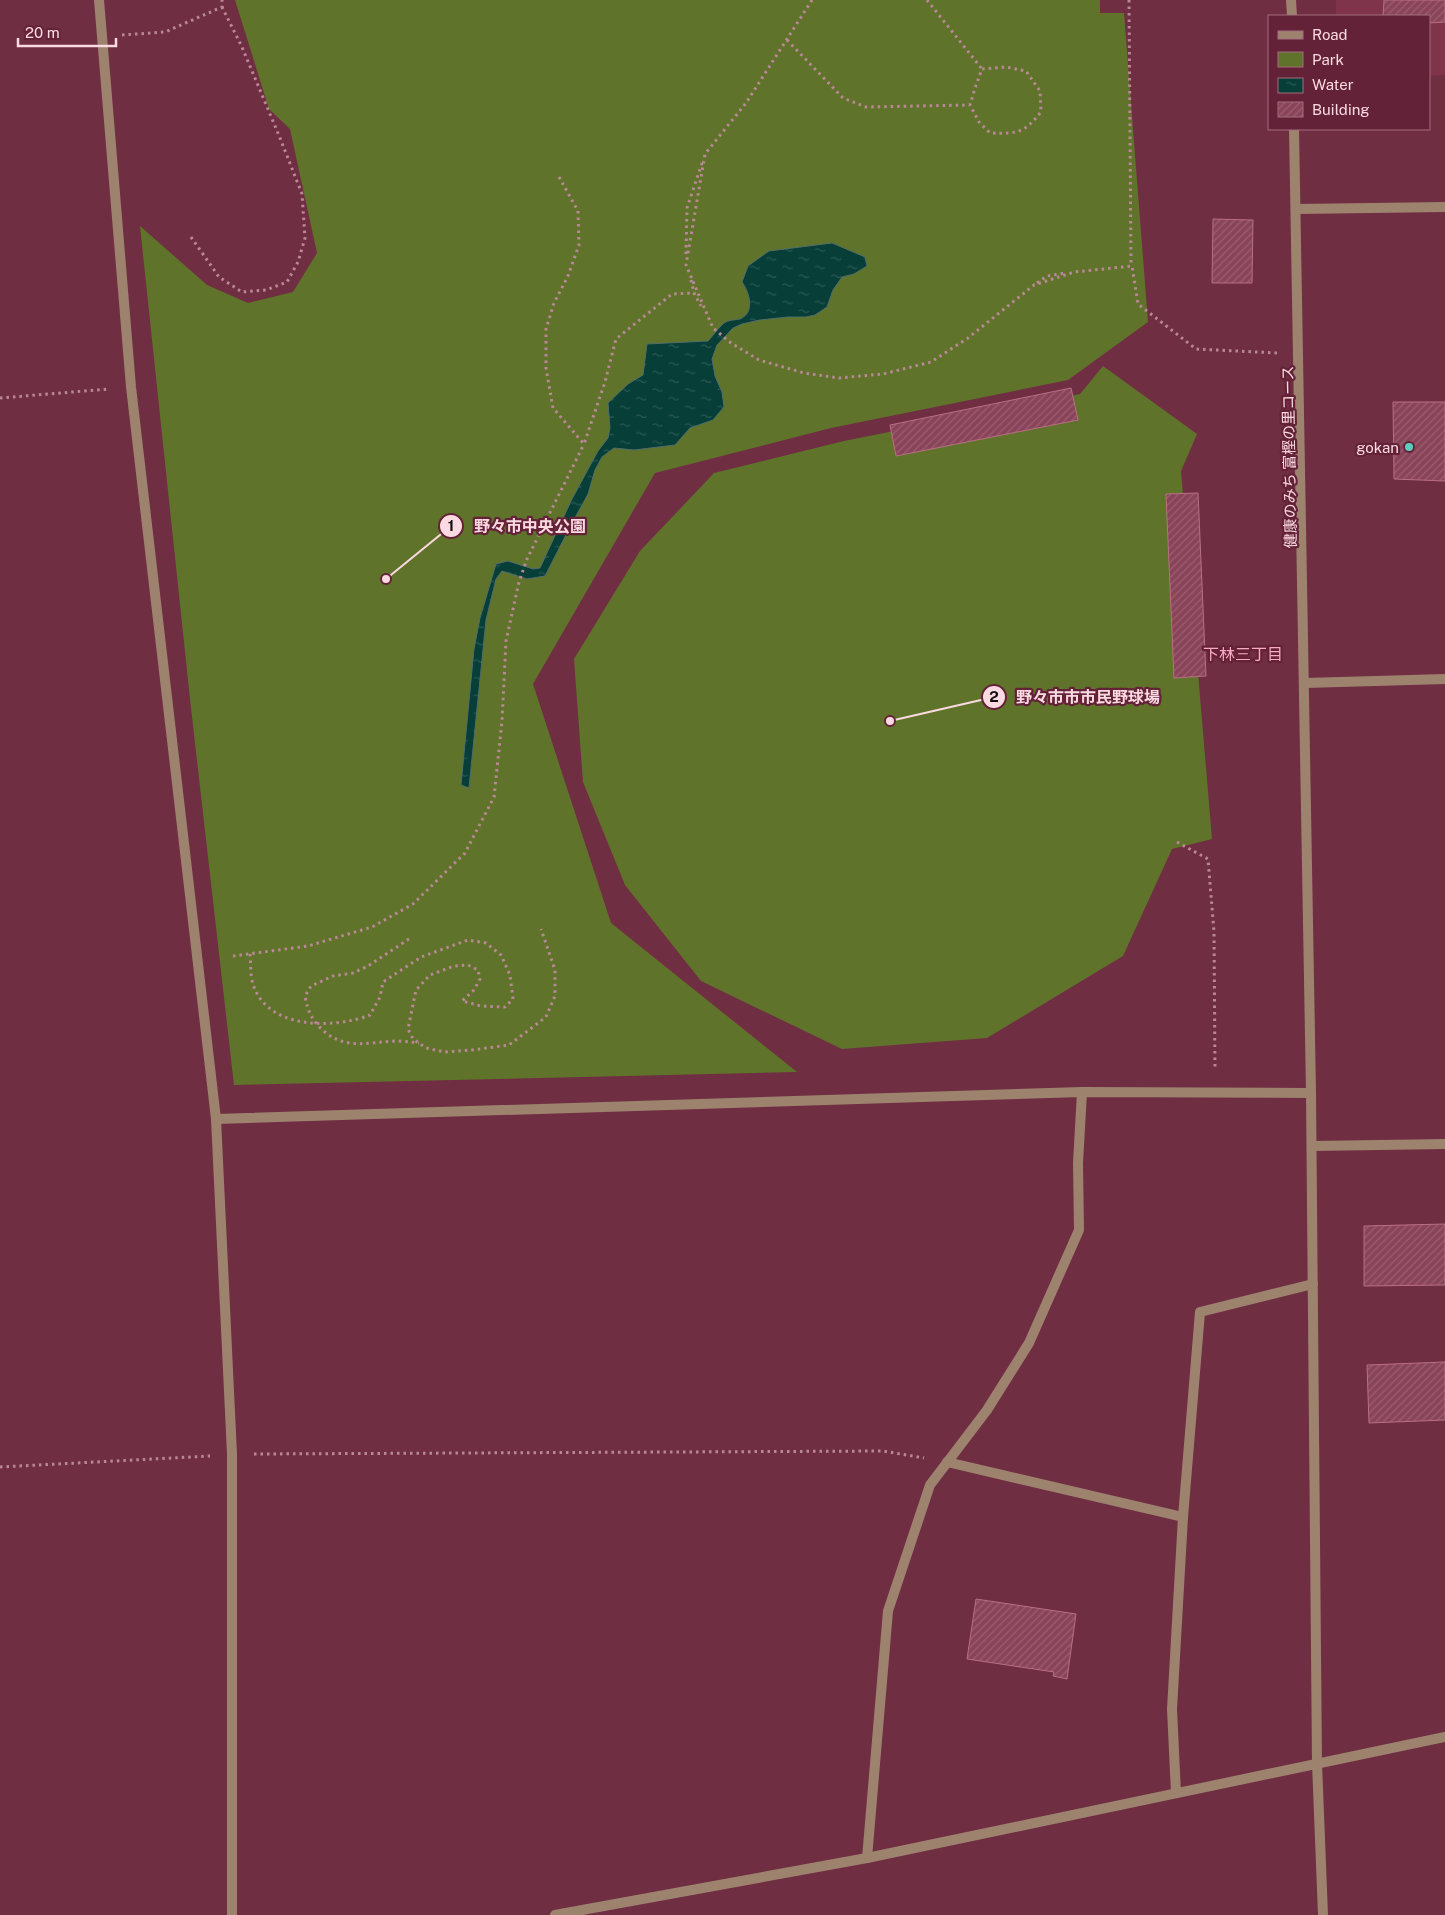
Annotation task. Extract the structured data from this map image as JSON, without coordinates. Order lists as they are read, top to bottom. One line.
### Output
{"streets":{"path":["健康のみち 富樫の里コース"]},"districts":["下林三丁目"],"places":["gokan","野々市中央公園","野々市市市民野球場"],"legend":["Road","Park","Water","Building"],"scale_bar":"20 m"}
